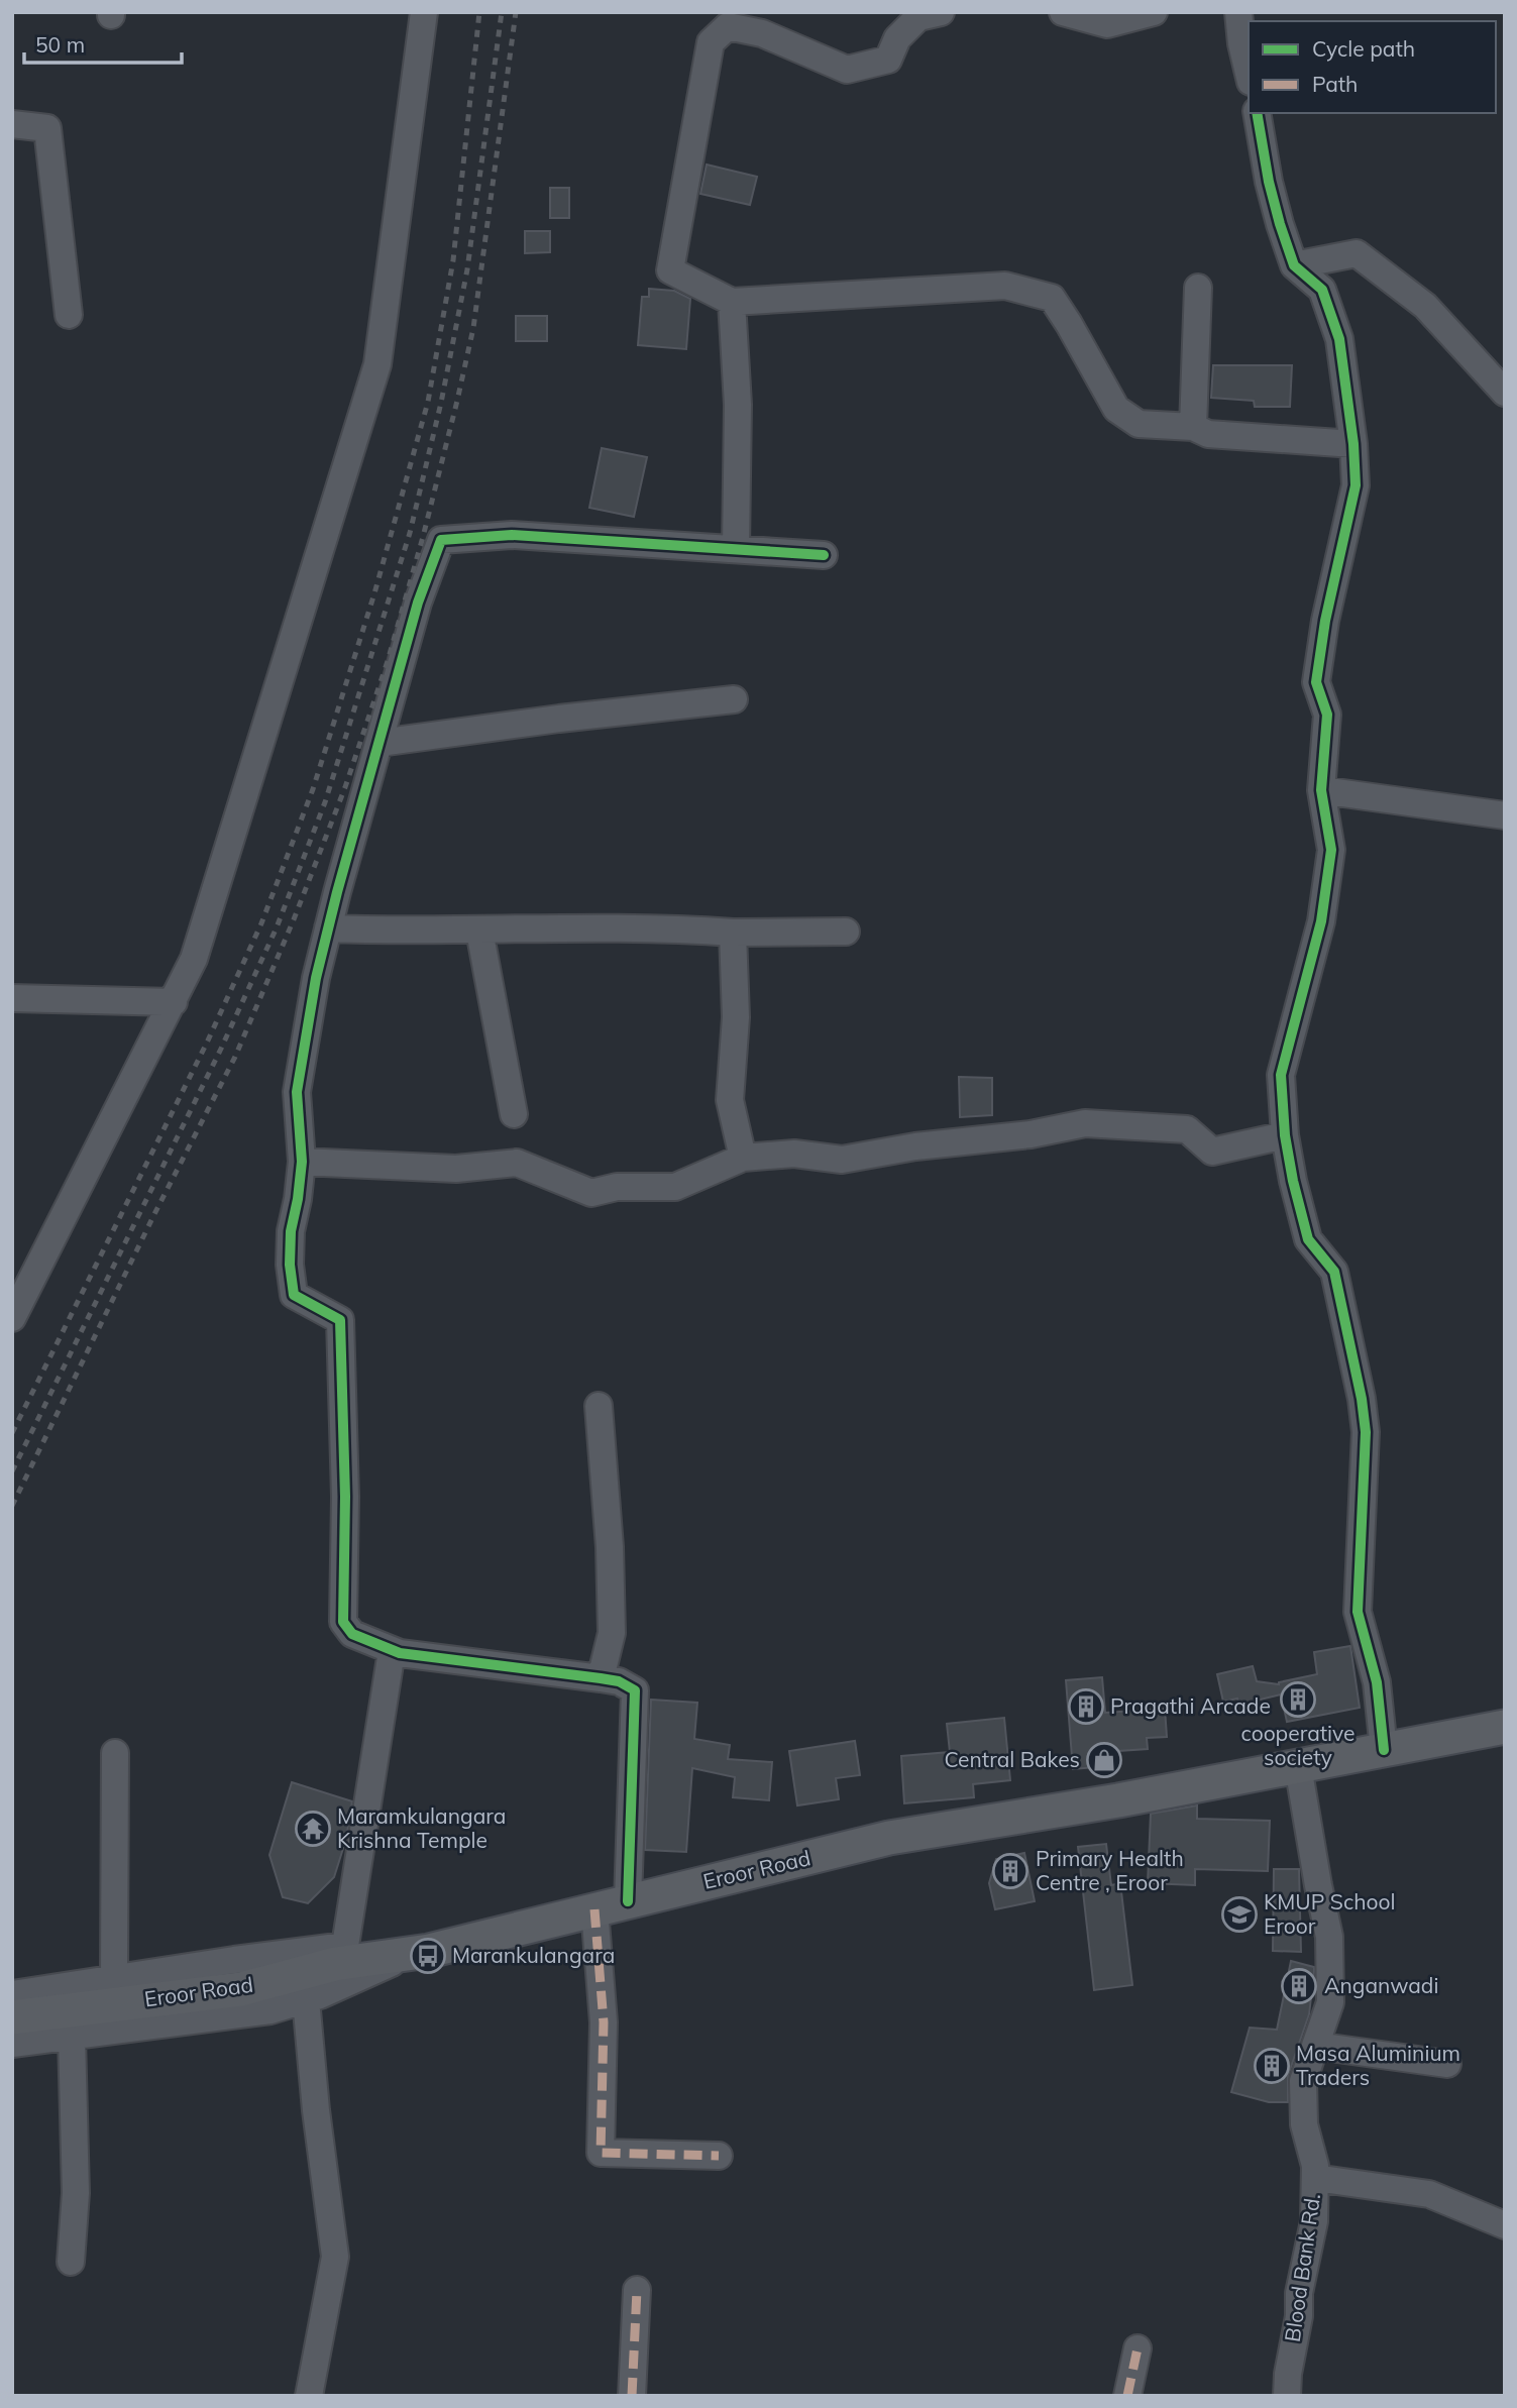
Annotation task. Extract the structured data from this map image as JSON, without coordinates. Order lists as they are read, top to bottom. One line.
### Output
{"streets":{"main road":["Eroor Road"],"street":["Blood Bank Rd."]},"crossings":[["Eroor Road","Blood Bank Rd."]],"places":{"building":["cooperative society","Pragathi Arcade","Primary Health Centre , Eroor","Anganwadi","Masa Aluminium Traders"],"shop":["Central Bakes"],"temple":["Maramkulangara Krishna Temple"],"school or university":["KMUP School Eroor"],"bus stop":["Marankulangara"]},"legend":["Cycle path","Path"],"scale_bar":"50 m"}
